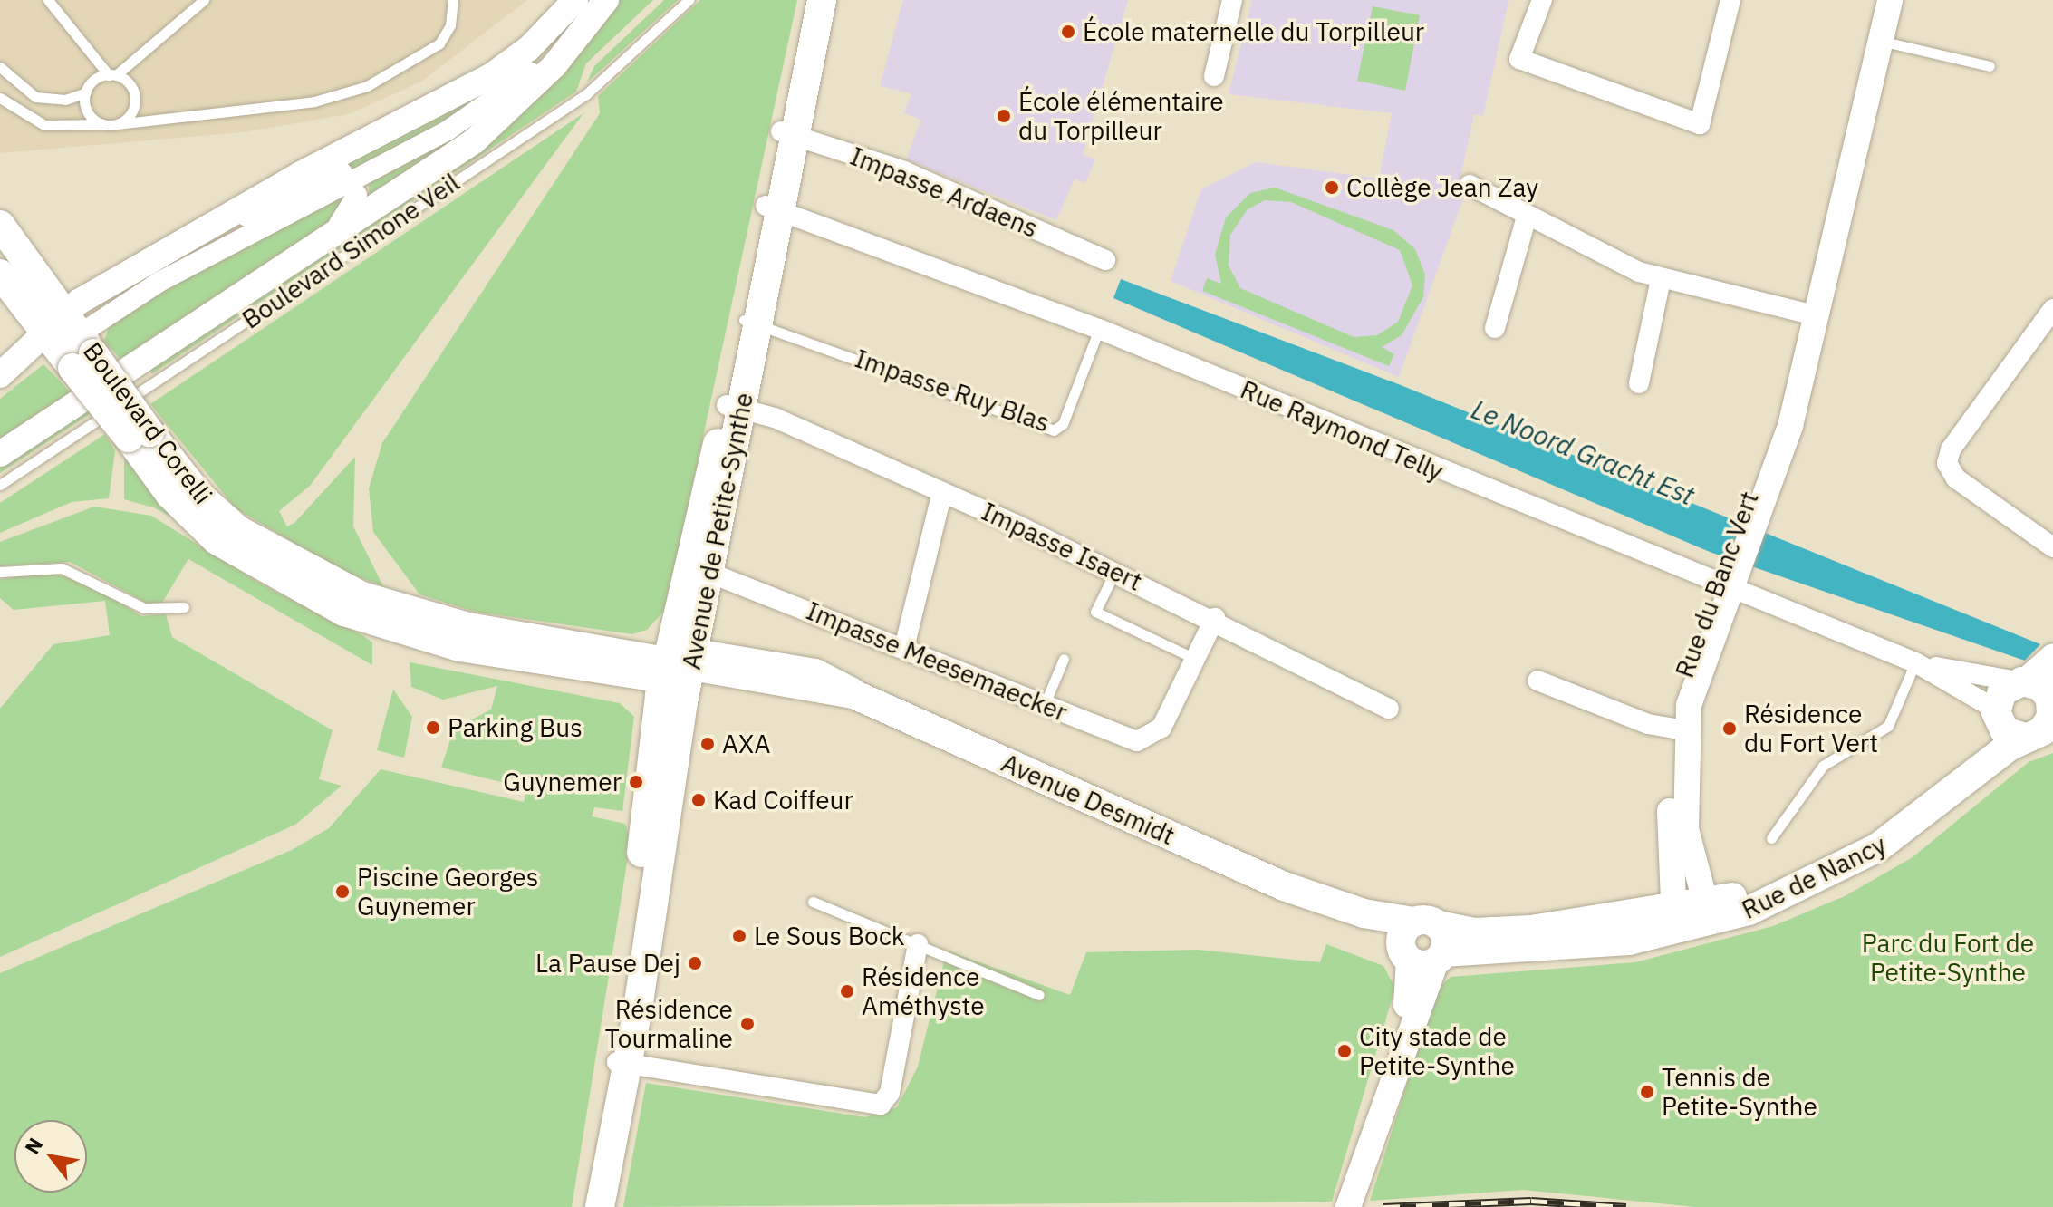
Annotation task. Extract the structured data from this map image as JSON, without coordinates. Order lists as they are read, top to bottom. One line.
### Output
{"streets":{"main road":["Boulevard Corelli","Avenue de Petite-Synthe","Avenue Desmidt","Rue de Nancy"],"street":["Impasse Ardaens","Boulevard Simone Veil","Rue Raymond Telly","Impasse Isaert","Rue du Banc Vert","Impasse Meesemaecker"],"lane":["Impasse Ruy Blas"]},"crossings":[["Impasse Ardaens","Avenue de Petite-Synthe"],["Boulevard Simone Veil","Boulevard Corelli"],["Impasse Ruy Blas","Rue Raymond Telly"],["Impasse Ruy Blas","Avenue de Petite-Synthe"],["Boulevard Corelli","Avenue de Petite-Synthe"],["Boulevard Corelli","Avenue Desmidt"],["Rue Raymond Telly","Avenue de Petite-Synthe"],["Rue Raymond Telly","Rue du Banc Vert"],["Rue Raymond Telly","Rue de Nancy"],["Avenue de Petite-Synthe","Impasse Isaert"],["Avenue de Petite-Synthe","Impasse Meesemaecker"],["Avenue de Petite-Synthe","Avenue Desmidt"],["Rue du Banc Vert","Rue de Nancy"],["Avenue Desmidt","Rue de Nancy"]],"water":["Le Noord Gracht Est"],"parks":["Parc du Fort de Petite-Synthe"],"places":["École maternelle du Torpilleur","École élémentaire du Torpilleur","Collège Jean Zay","Parking Bus","Résidence du Fort Vert","AXA","Guynemer","Kad Coiffeur","Piscine Georges Guynemer","Le Sous Bock","La Pause Dej","Résidence Améthyste","Résidence Tourmaline","City stade de Petite-Synthe","Tennis de Petite-Synthe"],"north":"top left"}
